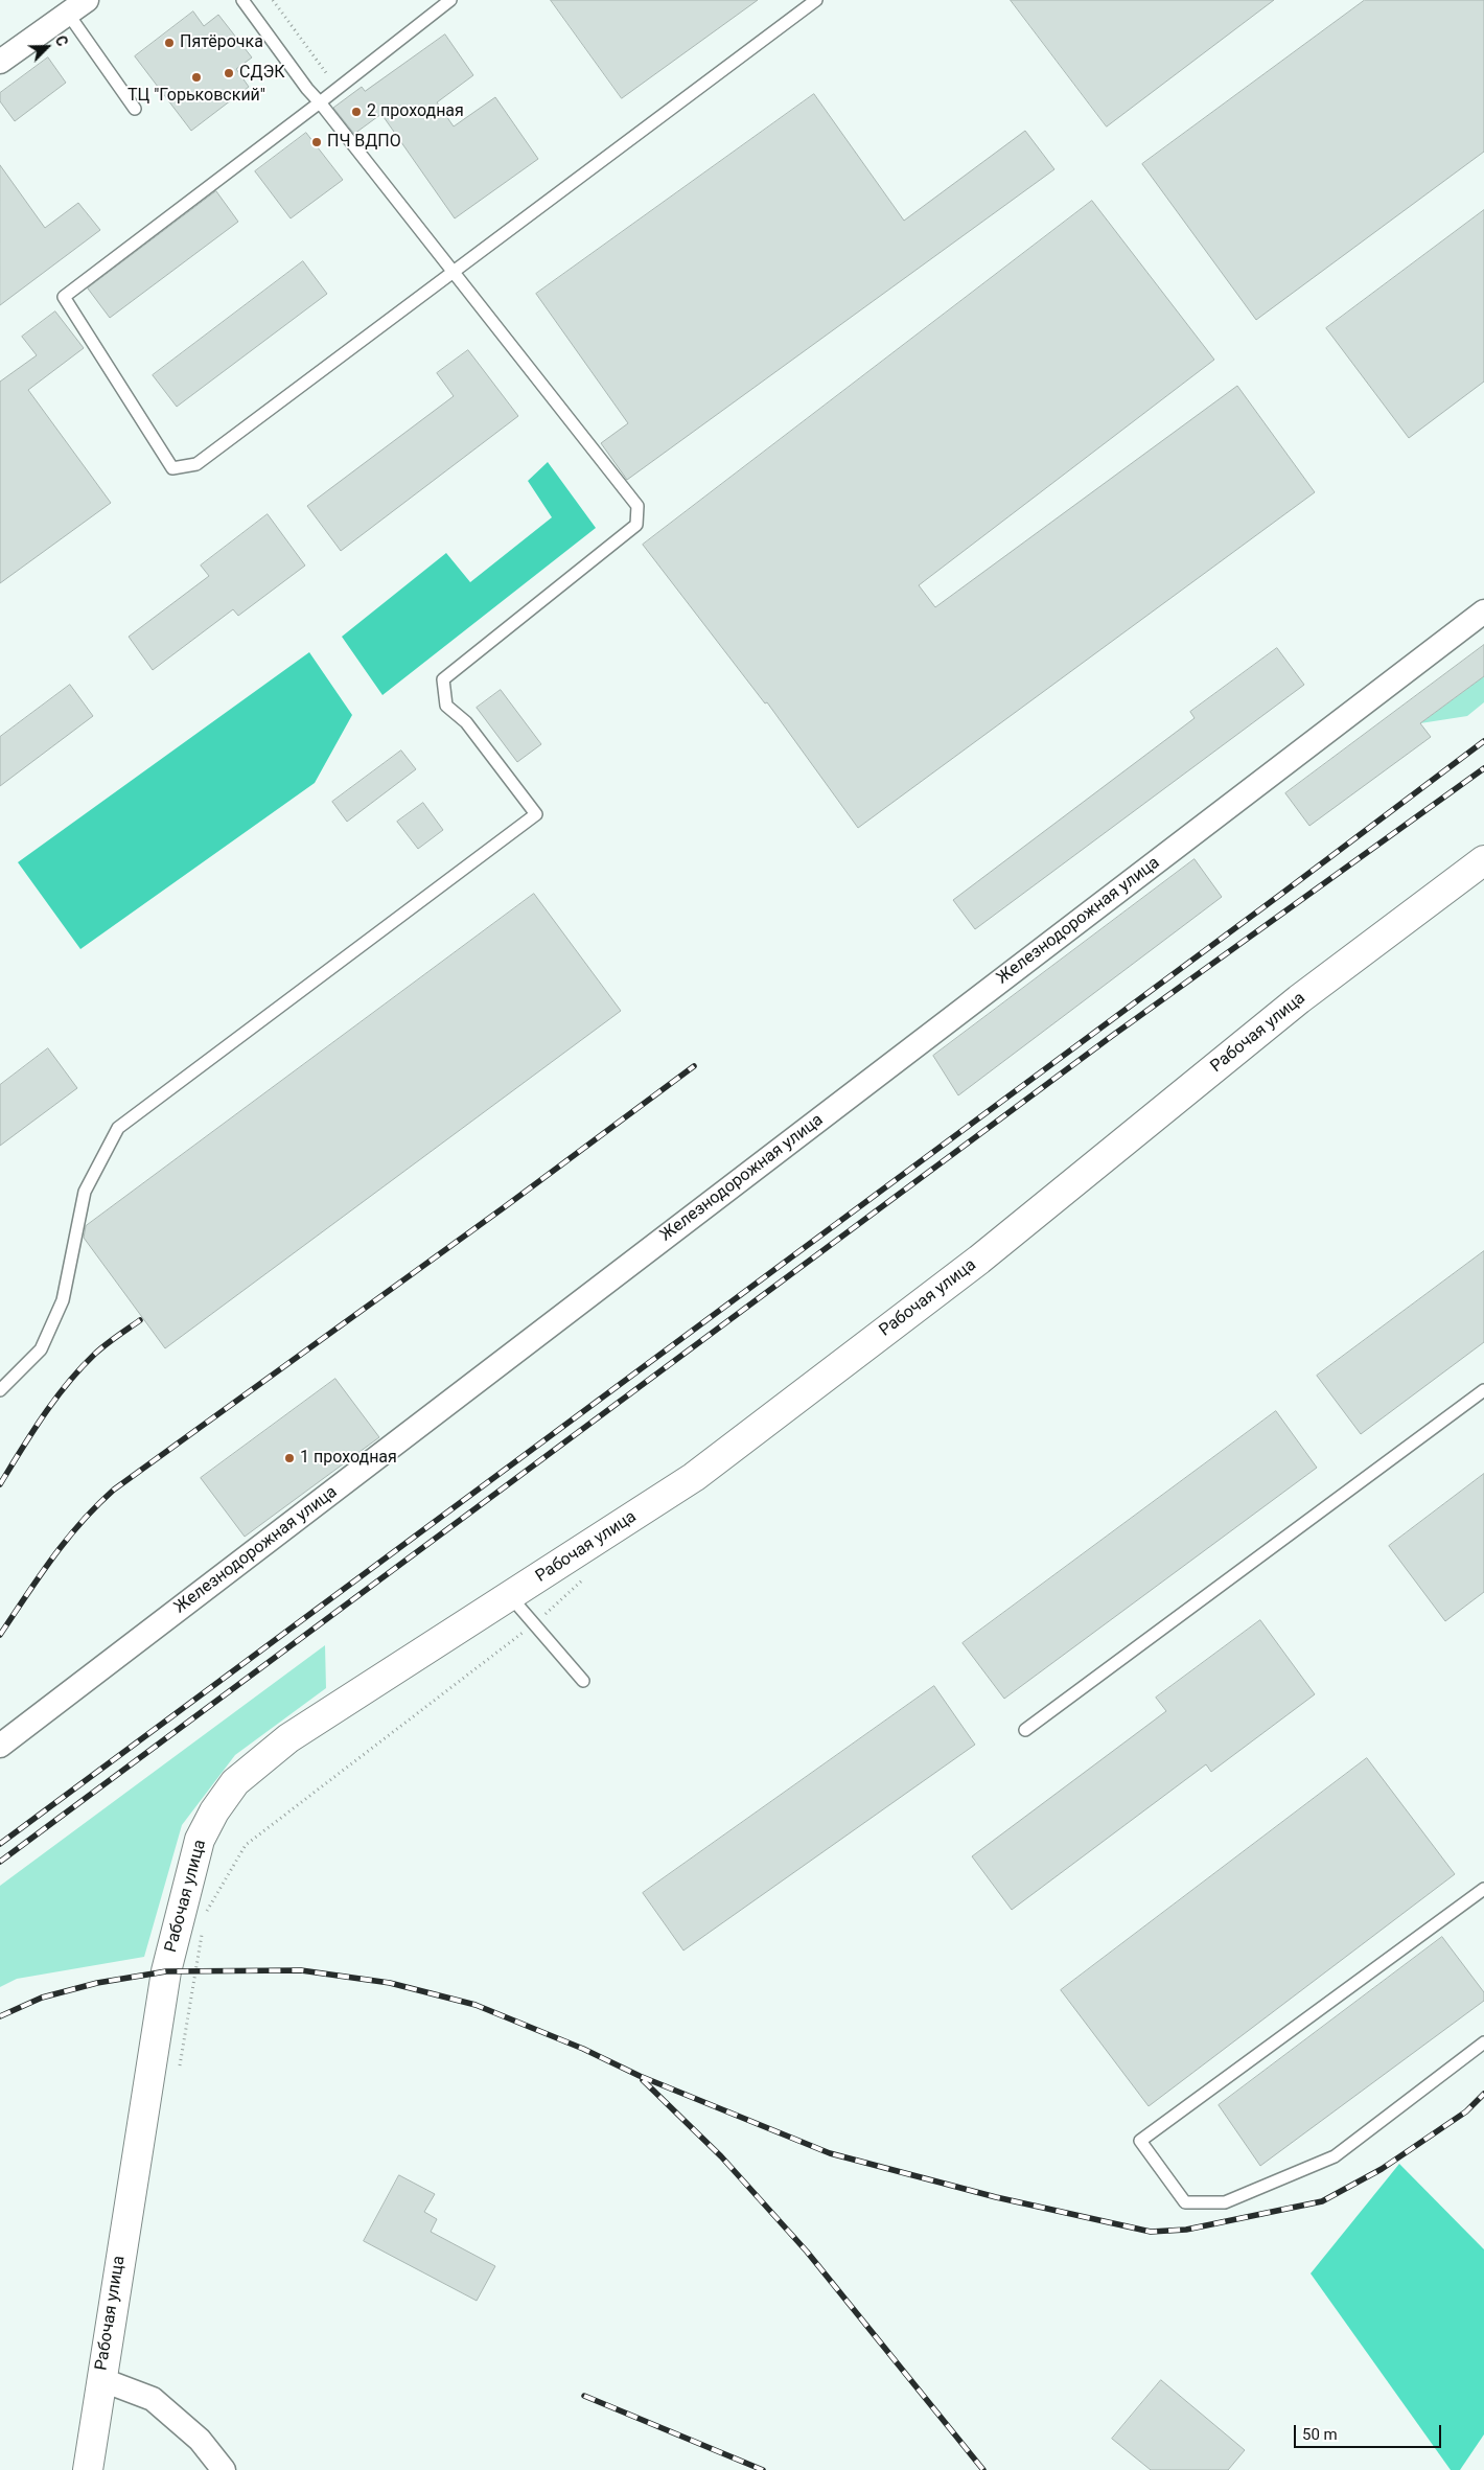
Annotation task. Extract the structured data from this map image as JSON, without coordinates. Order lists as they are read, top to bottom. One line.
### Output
{"streets":{"street":["Железнодорожная улица","Рабочая улица"]},"places":["Пятёрочка","СДЭК","ТЦ \"Горьковский\"","2 проходная","ПЧ ВДПО","1 проходная"],"scale_bar":"50 m","north":"top right"}
